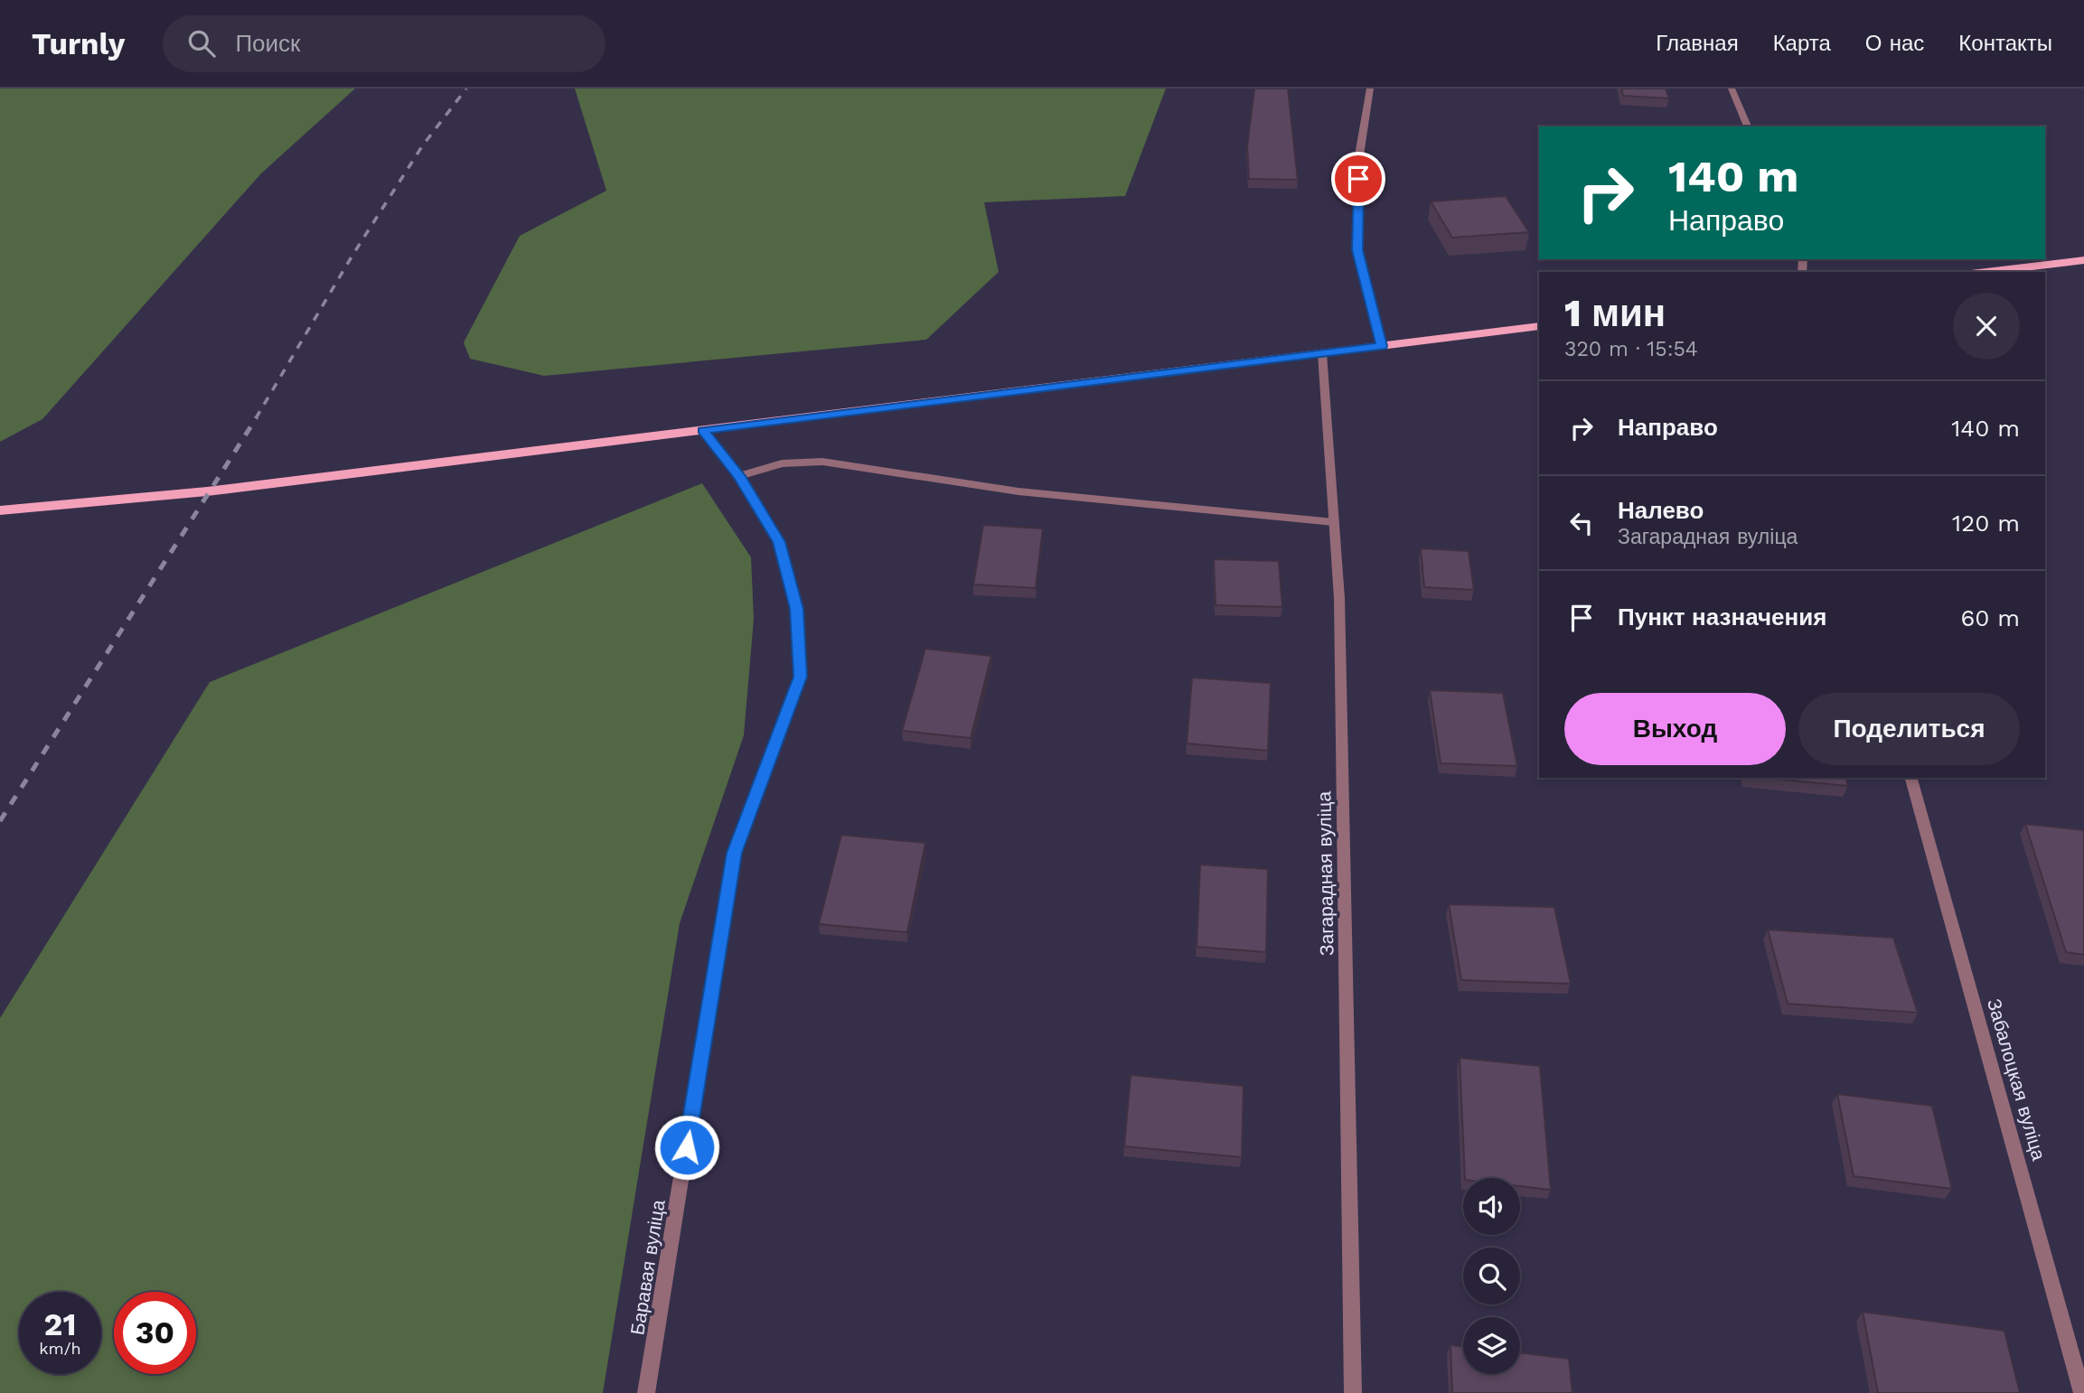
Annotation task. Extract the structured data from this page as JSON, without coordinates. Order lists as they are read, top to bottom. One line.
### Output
{"streets":{"street":["Загарадная вуліца","Забалоцкая вуліца","Баравая вуліца"]},"page":{"header":"Turnly","search":"Поиск","nav":["Главная","Карта","О нас","Контакты"],"turn":["140 m","Направо"],"heading":["1 мин","320 m · 15:54"],"list":[{"name":"Направо","value":"140 m"},{"name":"Налево","note":"Загарадная вуліца","value":"120 m"},{"name":"Пункт назначения","value":"60 m"}],"buttons":["Выход","Поделиться"],"speed":"21 km/h","limit":"30"}}
